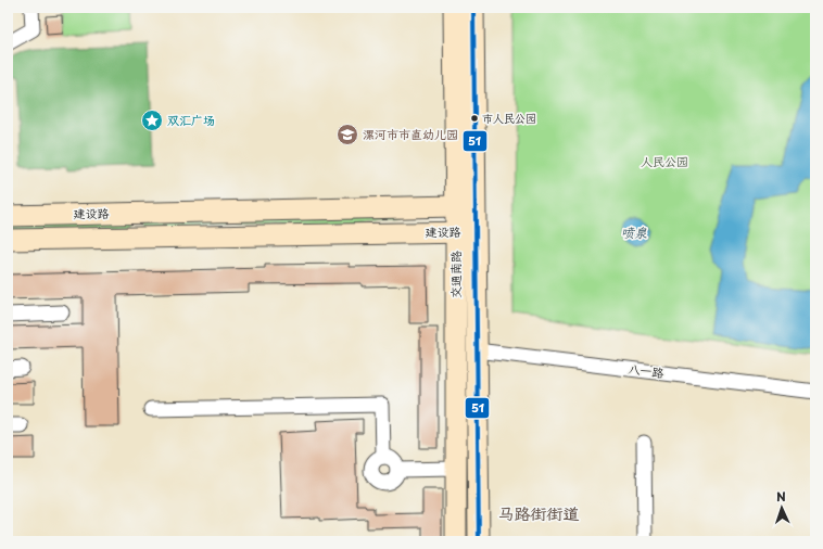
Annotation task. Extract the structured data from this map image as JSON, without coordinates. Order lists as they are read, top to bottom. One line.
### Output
{"streets":{"main road":["建设路","交通南路"],"street":["八一路"]},"crossings":[["建设路","交通南路"],["交通南路","八一路"]],"districts":["马路街街道"],"water":["喷泉"],"parks":["人民公园"],"places":{"other":["市人民公园"],"place":["双汇广场"],"school or university":["漯河市市直幼儿园"]},"lines":["transit line 51"],"north":"top"}
